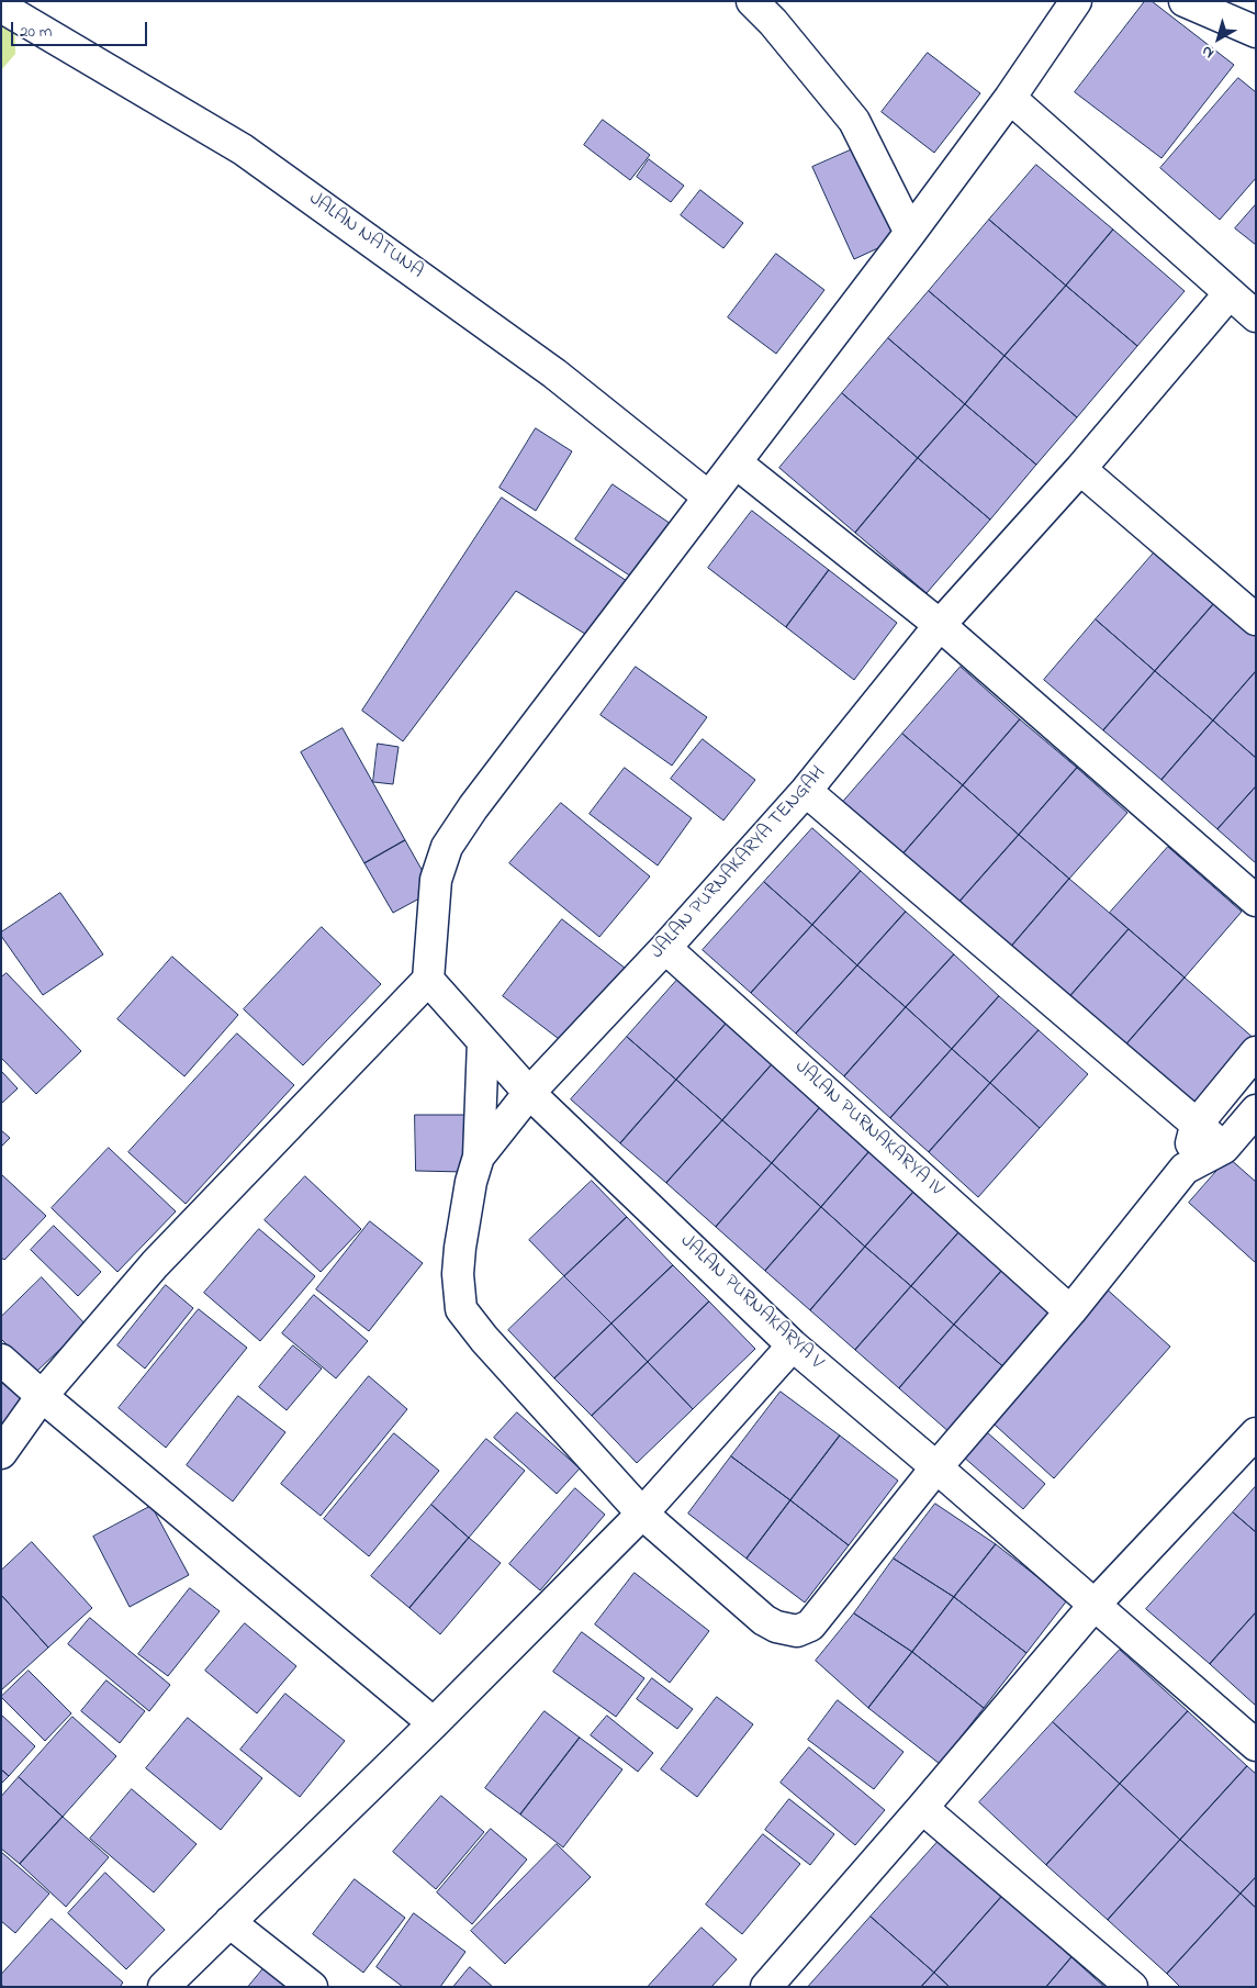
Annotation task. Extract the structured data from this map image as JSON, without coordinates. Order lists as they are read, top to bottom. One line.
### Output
{"streets":{"street":["JALAN NATUNA","JALAN PURNAKARYA TENGAH","JALAN PURNAKARYA IV","JALAN PURNAKARYA V"]},"crossings":[["JALAN PURNAKARYA TENGAH","JALAN PURNAKARYA IV"],["JALAN PURNAKARYA TENGAH","JALAN PURNAKARYA V"]],"scale_bar":"20 m","north":"bottom left"}
